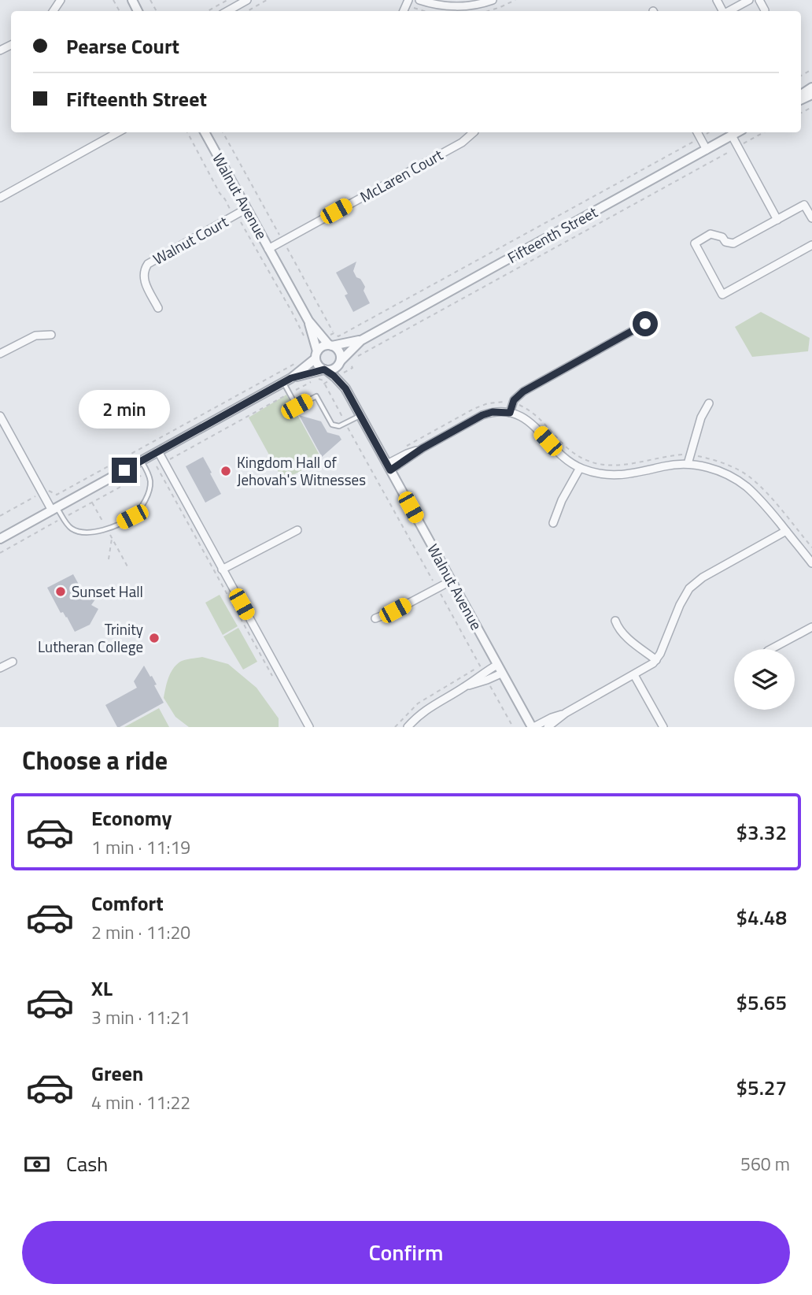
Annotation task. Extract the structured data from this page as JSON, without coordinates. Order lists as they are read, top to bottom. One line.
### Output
{"streets":{"street":["McLaren Court","Walnut Avenue","Fifteenth Street","Walnut Court"]},"crossings":[["McLaren Court","Walnut Avenue"],["Walnut Avenue","Fifteenth Street"],["Walnut Avenue","Walnut Court"]],"places":["Kingdom Hall of Jehovah's Witnesses","Sunset Hall","Trinity Lutheran College"],"page":{"banner":["Pearse Court","Fifteenth Street"],"bubble":"2 min","heading":"Choose a ride","list":[{"name":"Economy","note":"1 min · 11:19","value":"$3.32"},{"name":"Comfort","note":"2 min · 11:20","value":"$4.48"},{"name":"XL","note":"3 min · 11:21","value":"$5.65"},{"name":"Green","note":"4 min · 11:22","value":"$5.27"}],"pay":["Cash","560 m"],"buttons":"Confirm"}}
